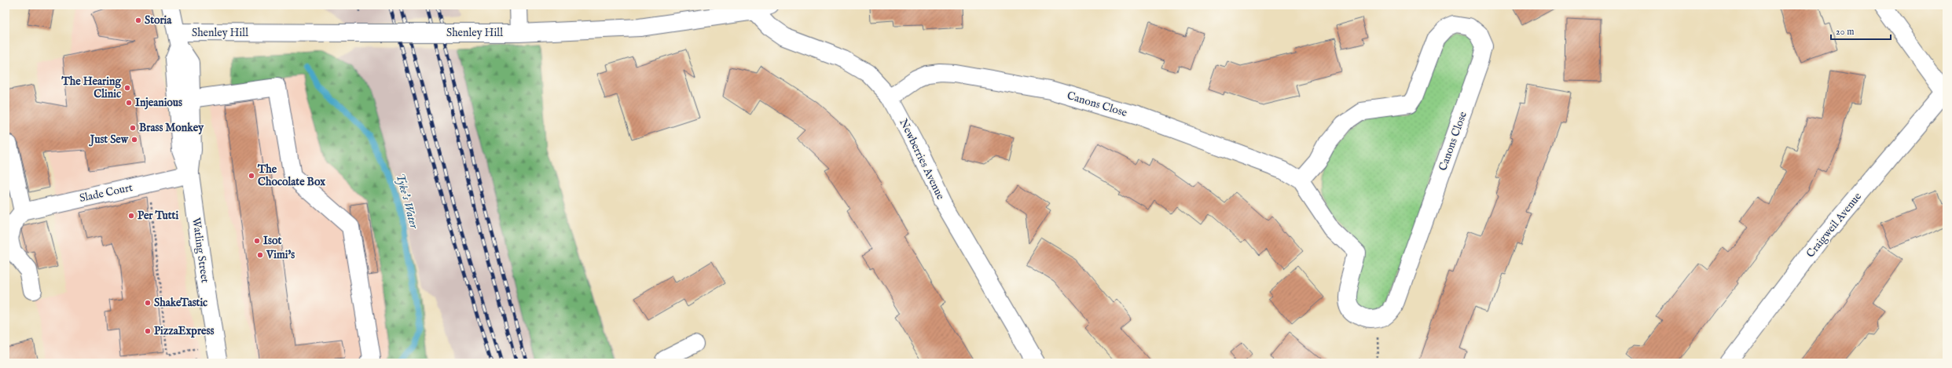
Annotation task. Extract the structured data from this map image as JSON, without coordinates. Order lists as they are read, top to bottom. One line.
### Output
{"streets":{"street":["Shenley Hill","Canons Close","Newberries Avenue","Slade Court","Craigweil Avenue","Watling Street"]},"crossings":[["Shenley Hill","Newberries Avenue"],["Shenley Hill","Watling Street"],["Canons Close","Newberries Avenue"],["Slade Court","Watling Street"]],"water":["Tyke's Water"],"places":["Storia","The Hearing Clinic","Injeanious","Brass Monkey","Just Sew","The Chocolate Box","Per Tutti","Isot","Vimi's","ShakeTastic","PizzaExpress"],"scale_bar":"20 m"}
